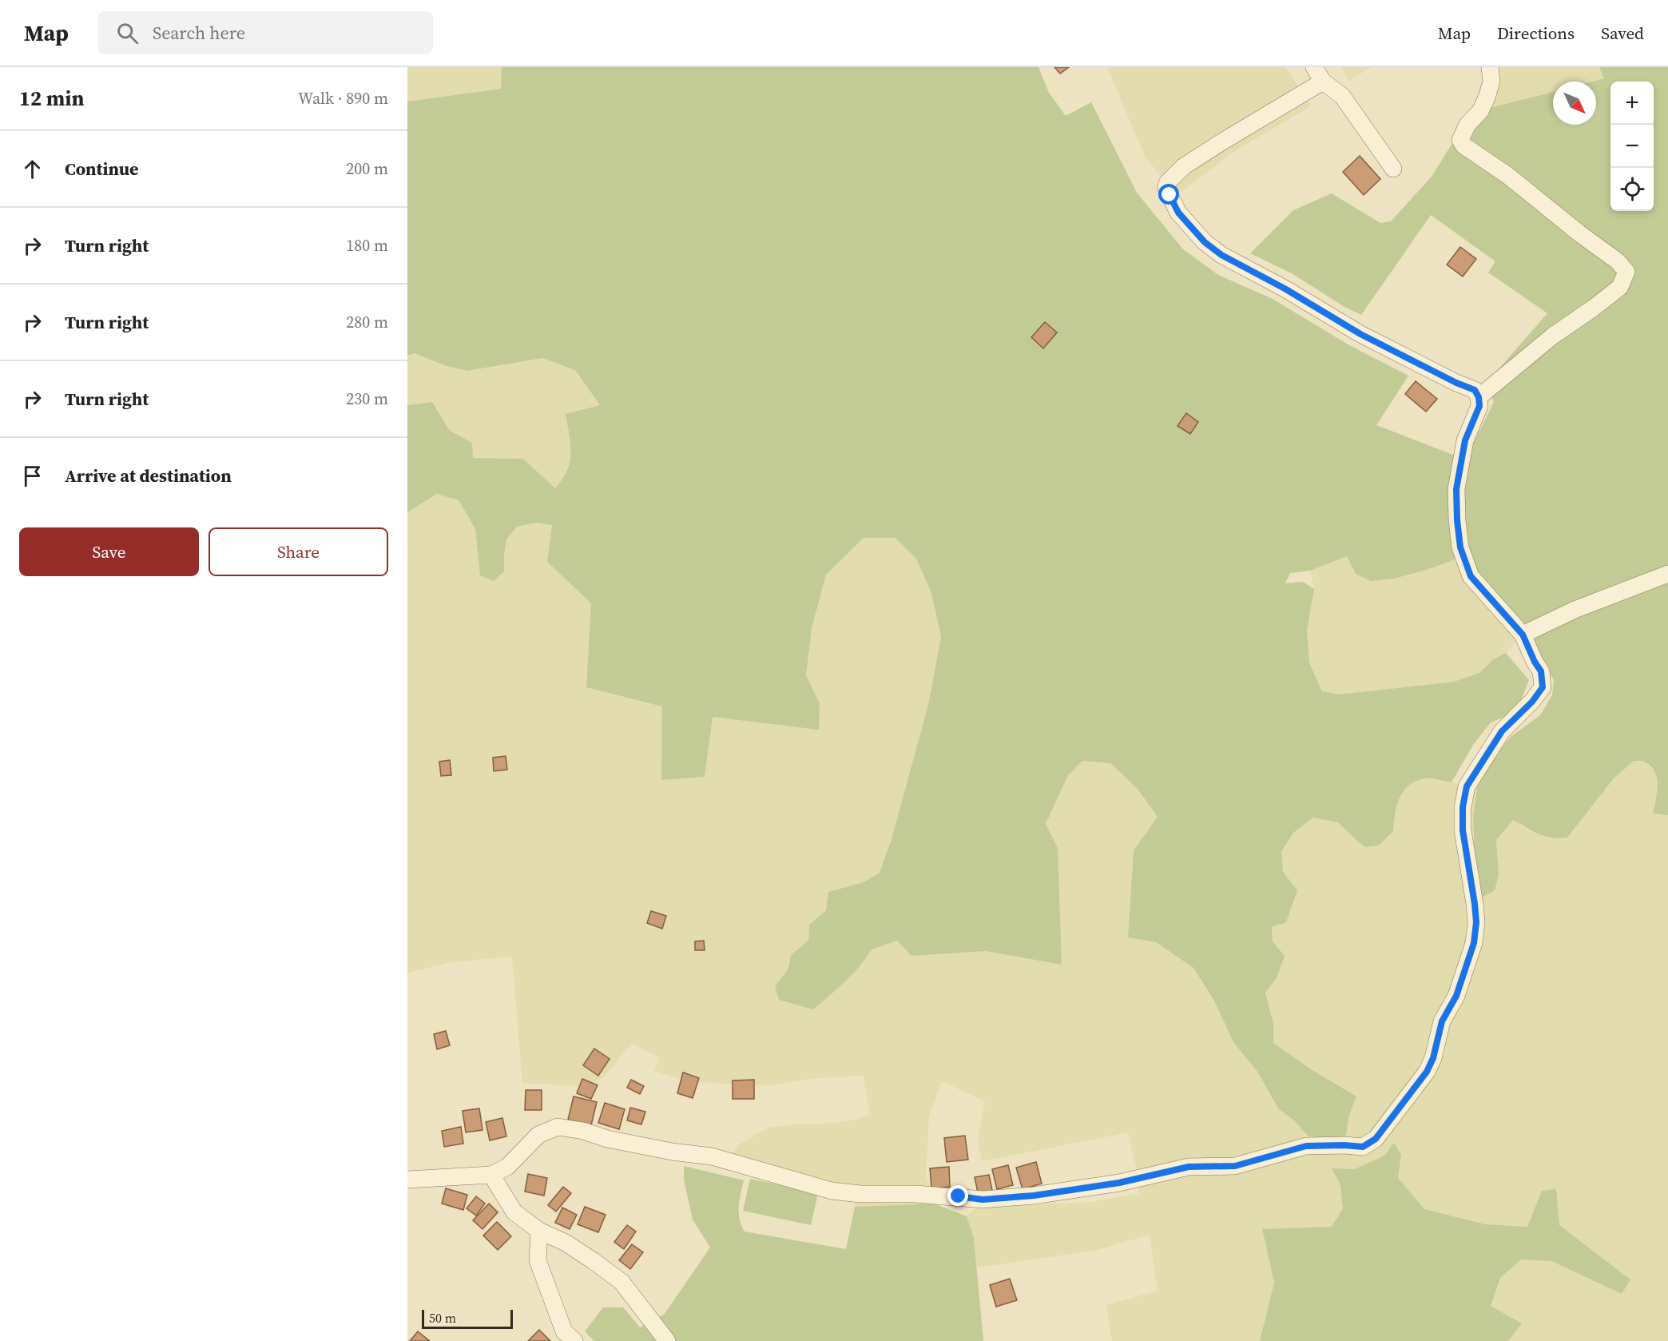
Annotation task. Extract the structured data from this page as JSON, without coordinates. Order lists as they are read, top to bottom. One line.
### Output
{"scale_bar":"50 m","north":"bottom right","page":{"header":"Map","search":"Search here","nav":["Map","Directions","Saved"],"heading":["12 min","Walk · 890 m"],"map_buttons":["+","−"],"list":[["Continue","200 m"],["Turn right","180 m"],["Turn right","280 m"],["Turn right","230 m"],"Arrive at destination"],"buttons":["Save","Share"],"scale":"50 m"}}
